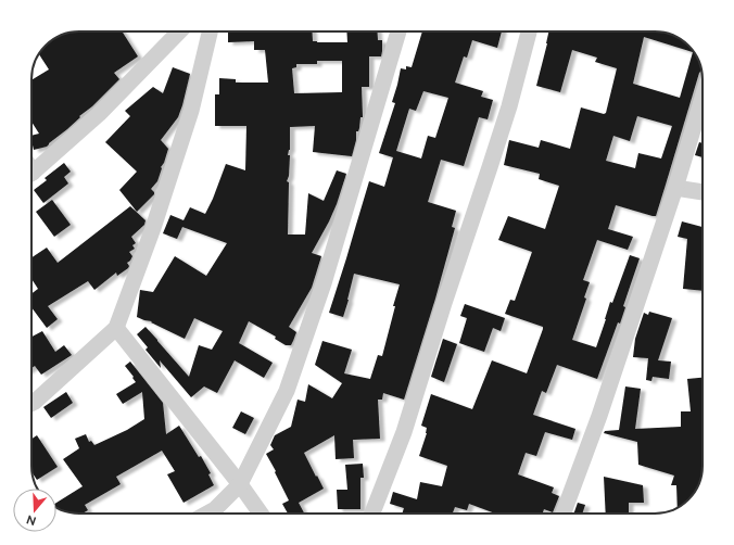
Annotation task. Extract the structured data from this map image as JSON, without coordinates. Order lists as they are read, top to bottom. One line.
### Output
{"north":"bottom"}
